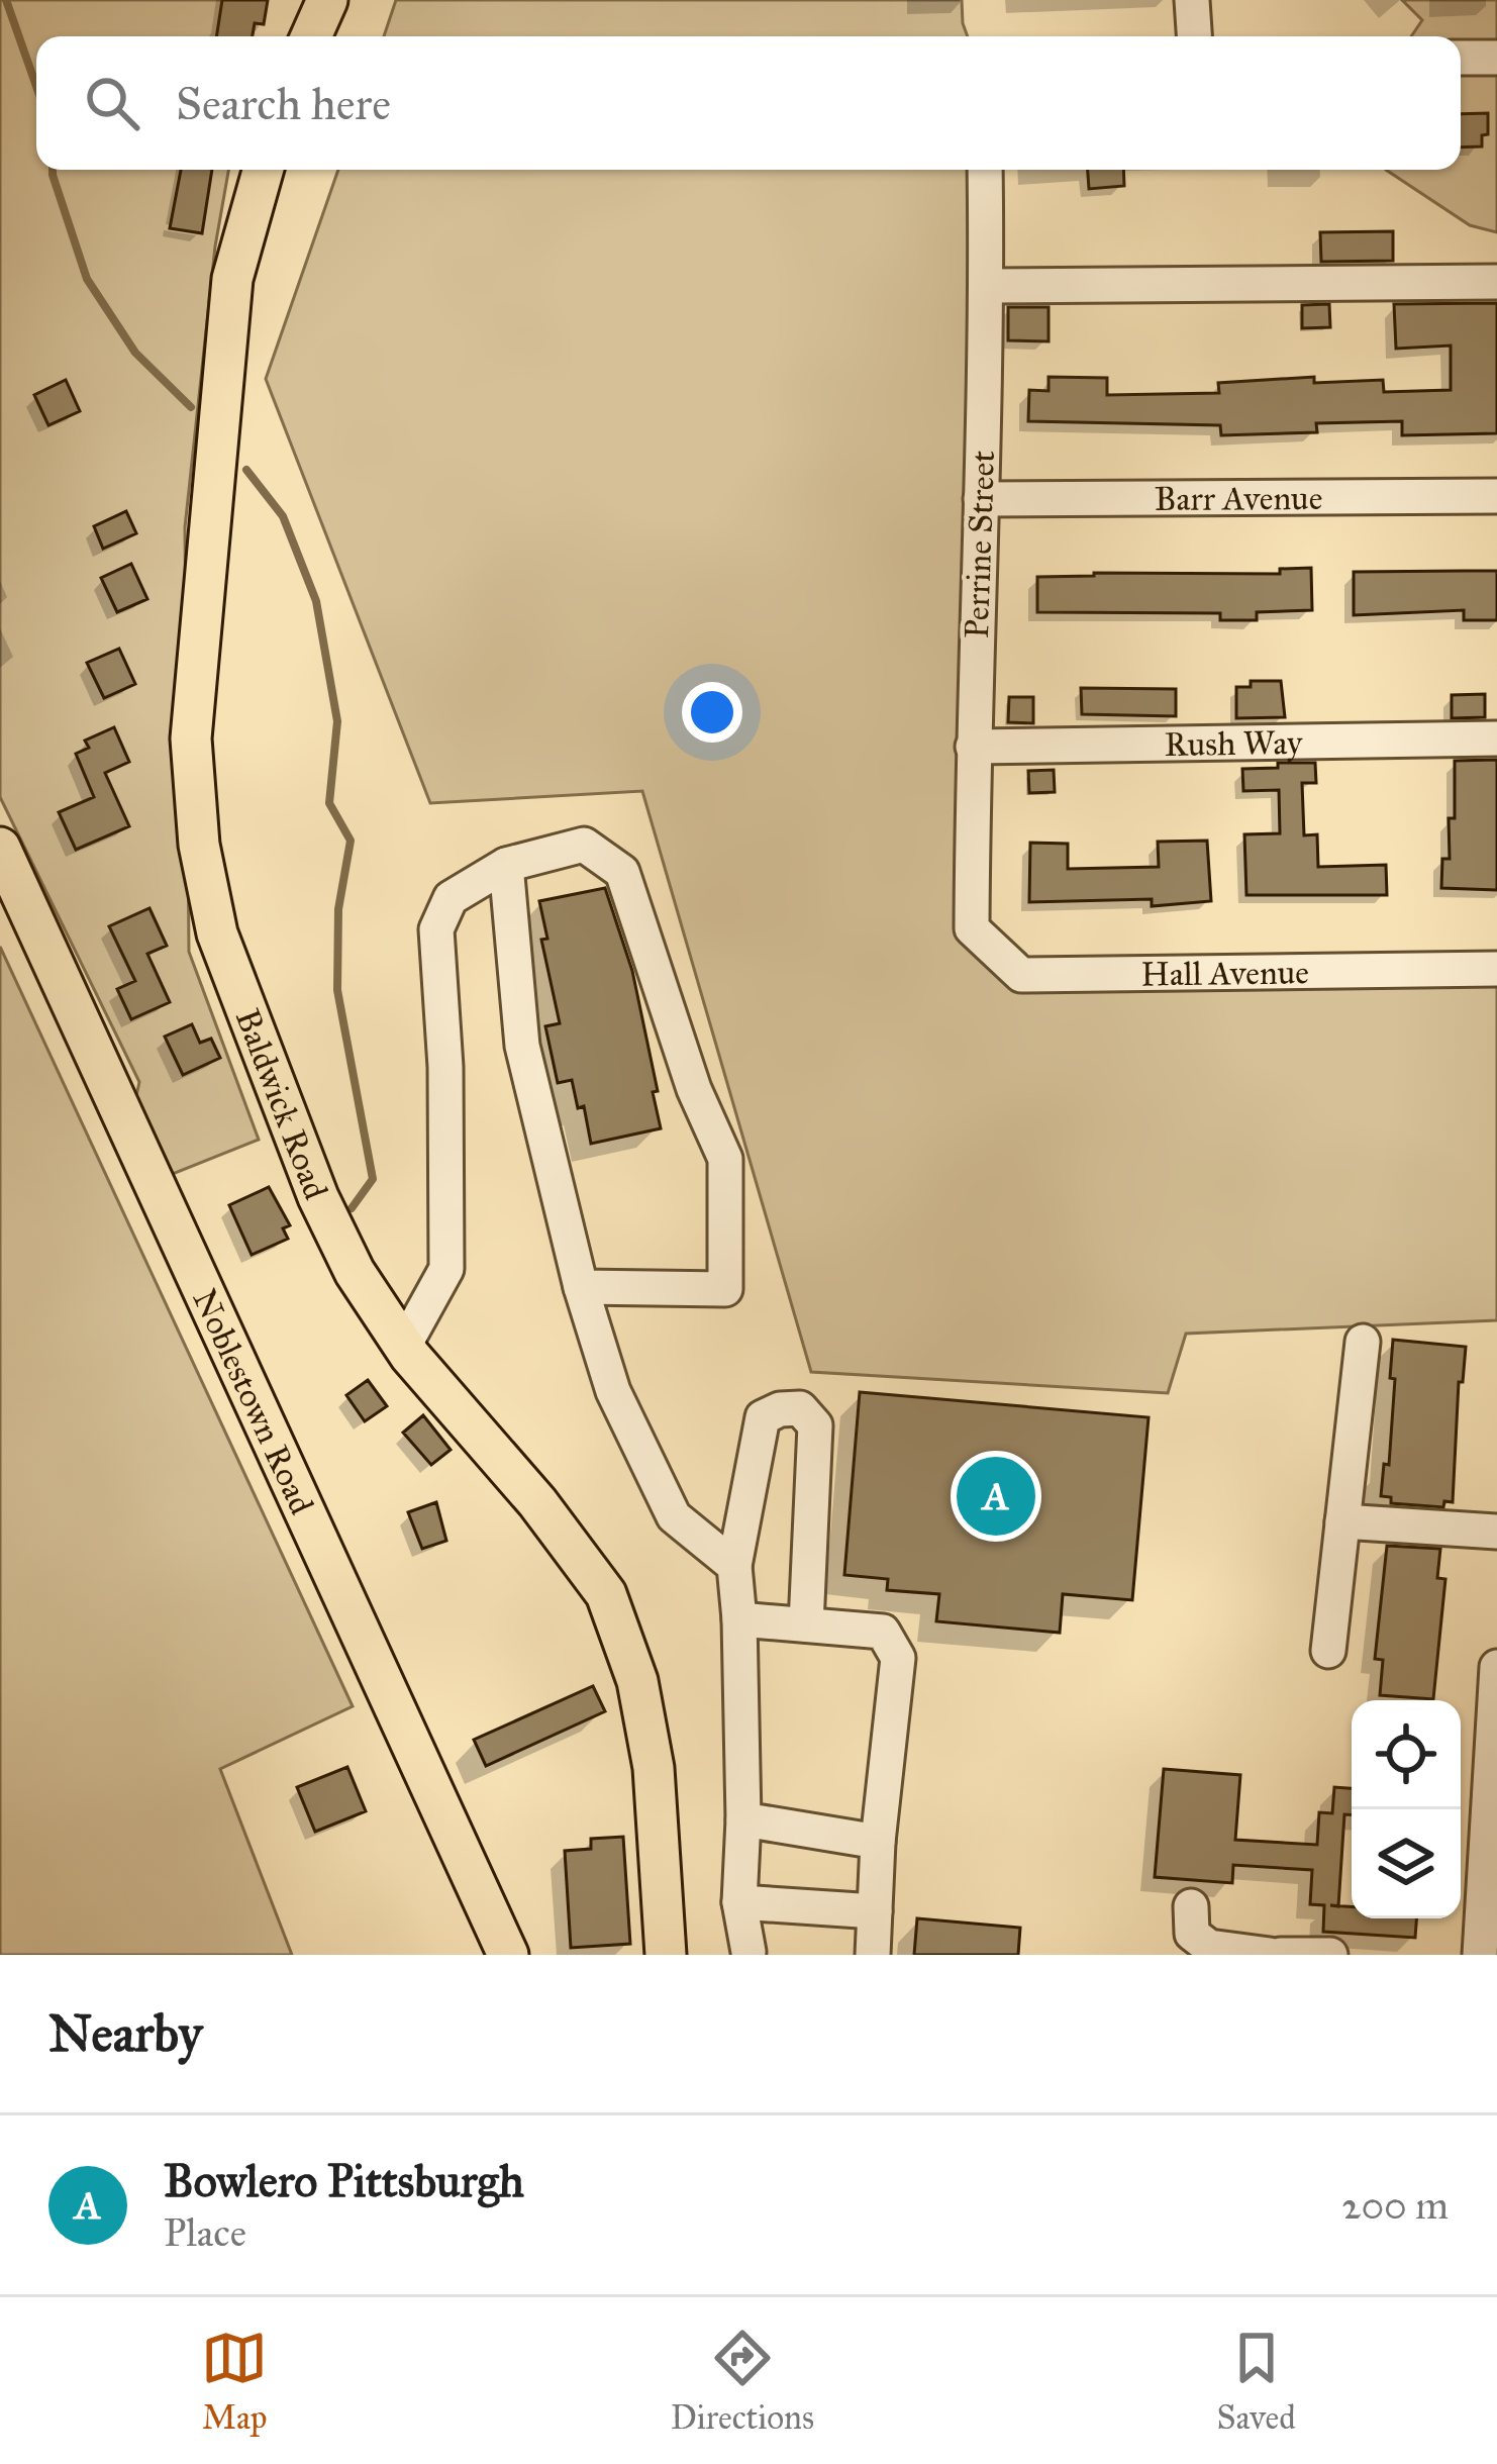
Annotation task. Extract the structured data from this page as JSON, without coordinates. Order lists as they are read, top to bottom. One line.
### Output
{"streets":{"main road":["Baldwick Road","Noblestown Road"],"street":["Barr Avenue","Perrine Street","Rush Way","Hall Avenue"]},"crossings":[["Barr Avenue","Perrine Street"],["Perrine Street","Rush Way"],["Perrine Street","Hall Avenue"]],"page":{"search":"Search here","pins":"A","heading":"Nearby","list":[{"mark":"A","name":"Bowlero Pittsburgh","note":"Place","value":"200 m"}],"nav":["Map","Directions","Saved"]}}
